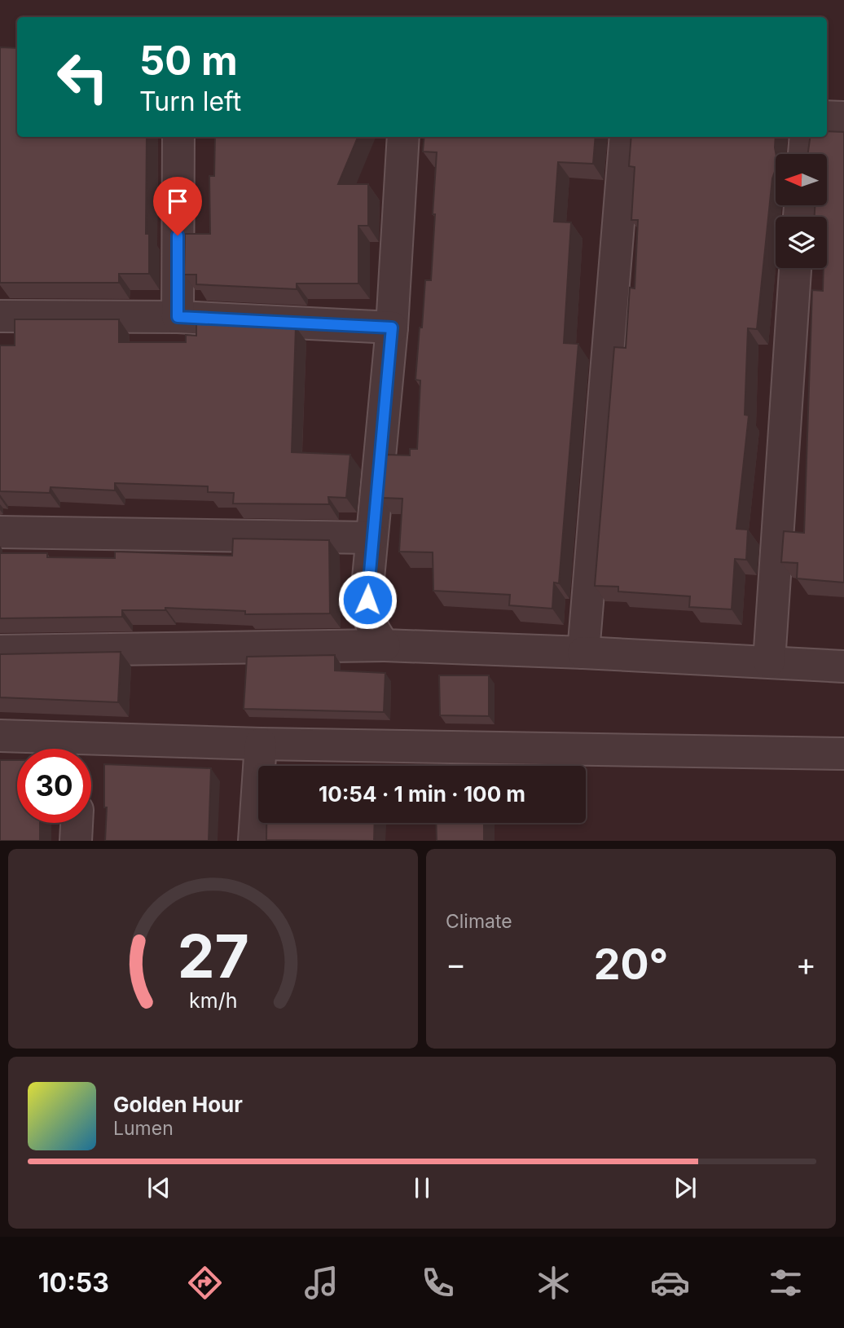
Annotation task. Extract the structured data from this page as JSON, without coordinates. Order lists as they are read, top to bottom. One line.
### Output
{"north":"left","page":{"turn":["50 m","Turn left"],"limit":"30","trip":"10:54 · 1 min · 100 m","tile":"Climate","heat":["−","20°","+"],"song":["Golden Hour","Lumen"],"tabs":"10:53","gauge":["27","km/h"]}}
